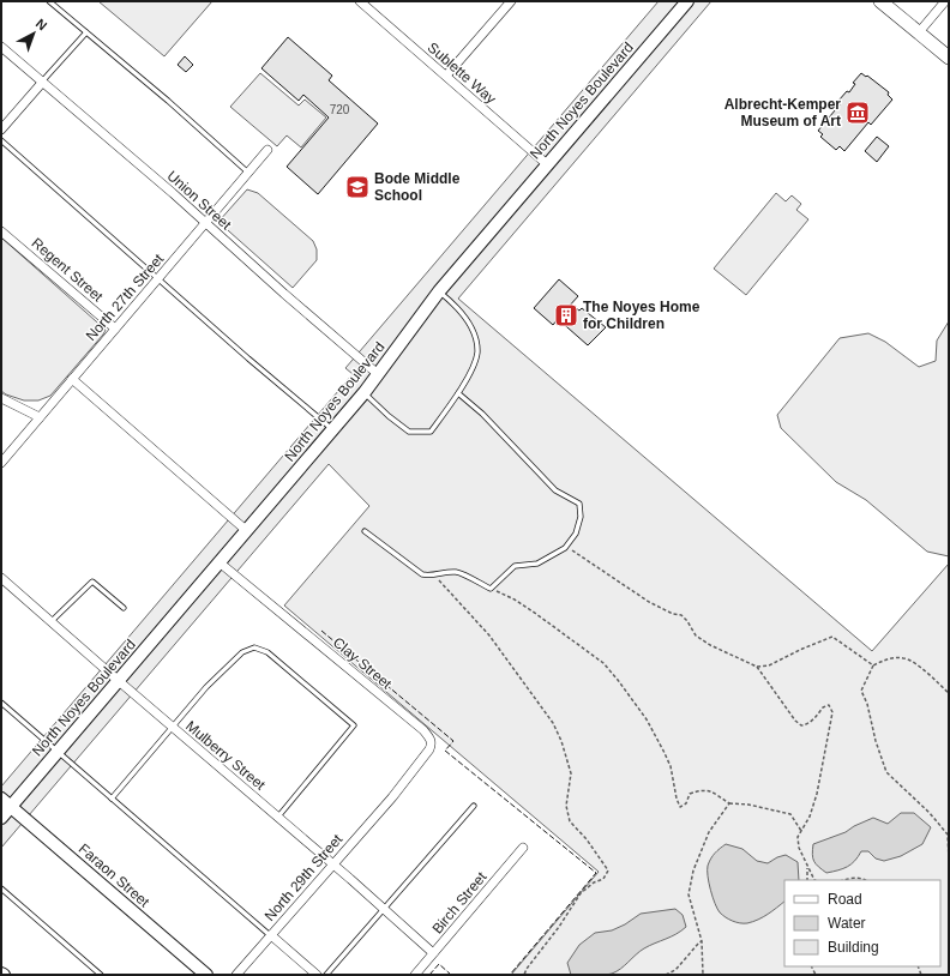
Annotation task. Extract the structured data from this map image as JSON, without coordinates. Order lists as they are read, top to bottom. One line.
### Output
{"streets":{"street":["Sublette Way","North Noyes Boulevard","Union Street","Regent Street","North 27th Street","Clay Street","Mulberry Street","Faraon Street","North 29th Street","Birch Street"]},"crossings":[["Sublette Way","North Noyes Boulevard"],["North Noyes Boulevard","Union Street"],["North Noyes Boulevard","Clay Street"],["North Noyes Boulevard","Mulberry Street"],["North Noyes Boulevard","Faraon Street"],["Union Street","North 27th Street"],["Regent Street","North 27th Street"],["Clay Street","North 29th Street"],["Mulberry Street","North 29th Street"],["Mulberry Street","Birch Street"]],"places":{"museum":["Albrecht-Kemper Museum of Art"],"school or university":["Bode Middle School"],"building":["The Noyes Home for Children"]},"house_numbers":["720"],"legend":["Road","Water","Building"],"north":"top right"}
